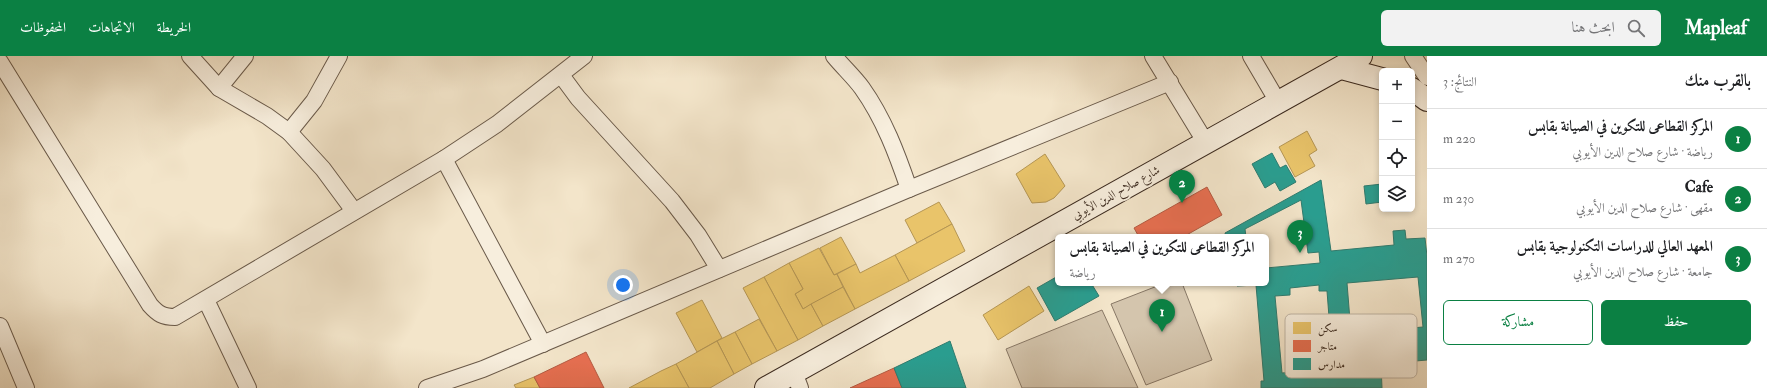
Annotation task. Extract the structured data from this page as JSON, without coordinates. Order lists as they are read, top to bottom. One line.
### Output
{"streets":{"main road":["شارع صلاح الدين الأيوبي"]},"legend":["سكن","متاجر","مدارس"],"page":{"header":"Mapleaf","search":"ابحث هنا","nav":["الخريطة","الاتجاهات","المحفوظات"],"heading":["بالقرب منك","النتائج: 3"],"map_buttons":["+","−"],"list":[{"mark":"1","name":"المركز القطاعى للتكوين في الصيانة بقابس","note":"رياضة · شارع صلاح الدين الأيوبي","value":"220 m"},{"mark":"2","name":"Cafe","note":"مقهى · شارع صلاح الدين الأيوبي","value":"230 m"},{"mark":"3","name":"المعهد العالي للدراسات التكنولوجية بقابس","note":"جامعة · شارع صلاح الدين الأيوبي","value":"270 m"}],"pins":["2","3","1"],"popup":["المركز القطاعى للتكوين في الصيانة بقابس","رياضة"],"buttons":["حفظ","مشاركة"]}}
